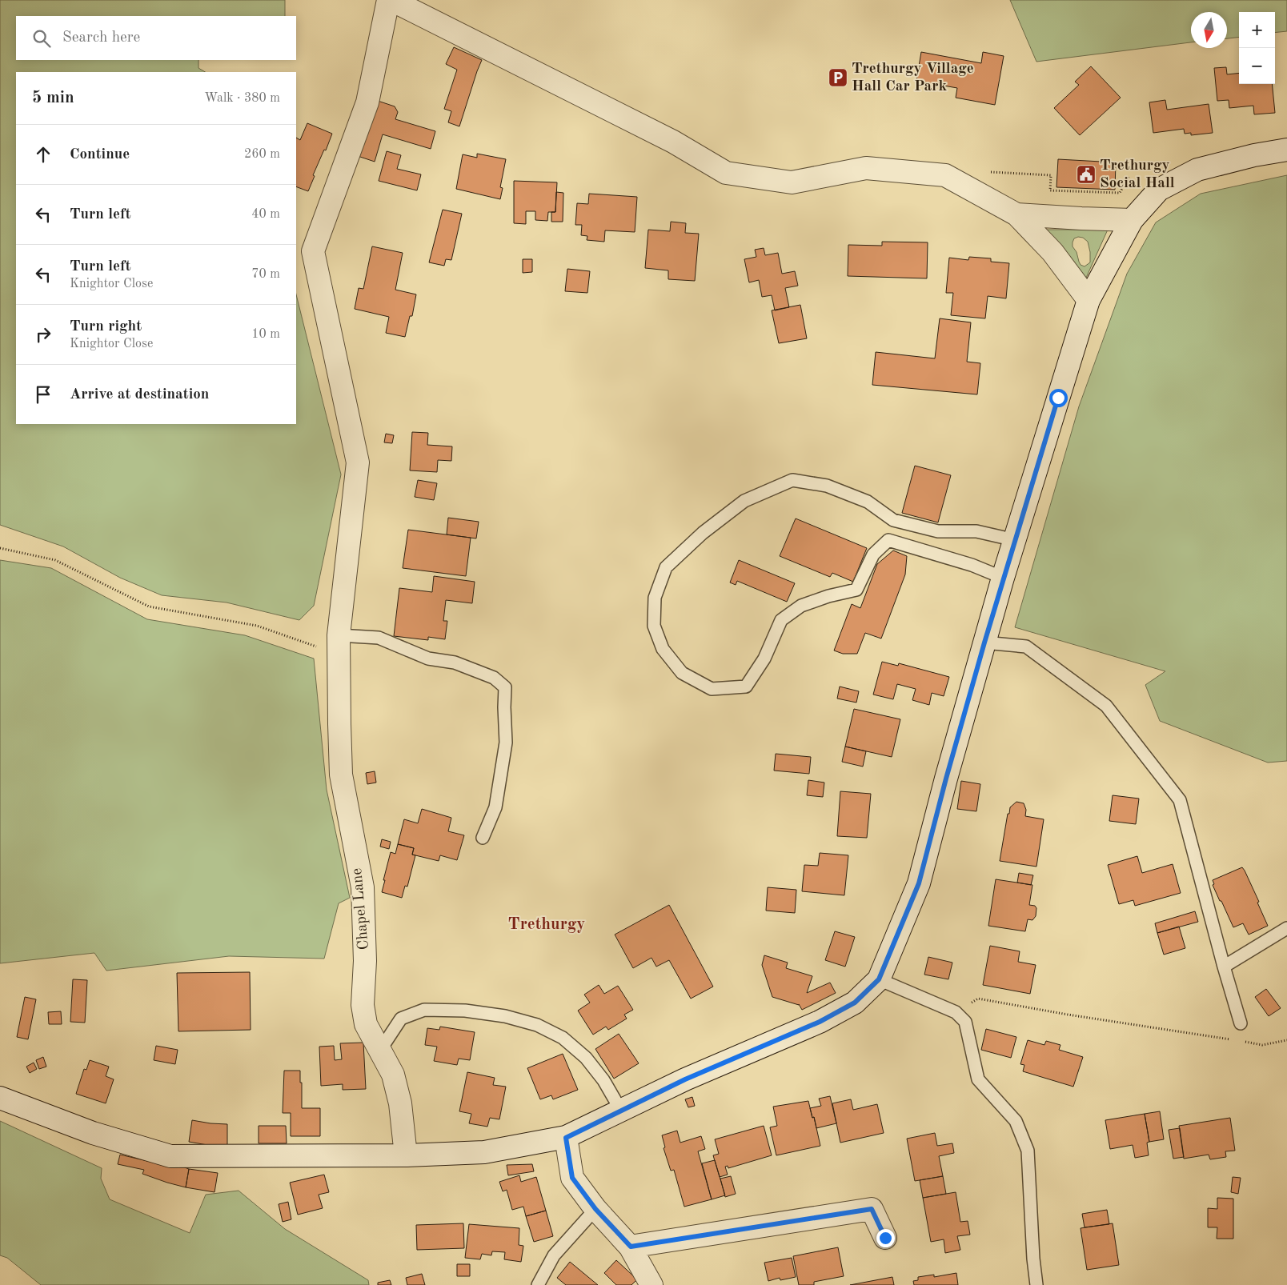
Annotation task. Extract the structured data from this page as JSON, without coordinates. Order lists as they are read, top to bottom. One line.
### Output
{"streets":{"street":["Chapel Lane"]},"districts":["Trethurgy"],"places":{"parking":["Trethurgy Village Hall Car Park"],"public building":["Trethurgy Social Hall"]},"north":"bottom","page":{"map_buttons":["+","−"],"search":"Search here","heading":["5 min","Walk · 380 m"],"list":[["Continue","260 m"],["Turn left","40 m"],["Turn left","Knightor Close","70 m"],["Turn right","Knightor Close","10 m"],"Arrive at destination"]}}
